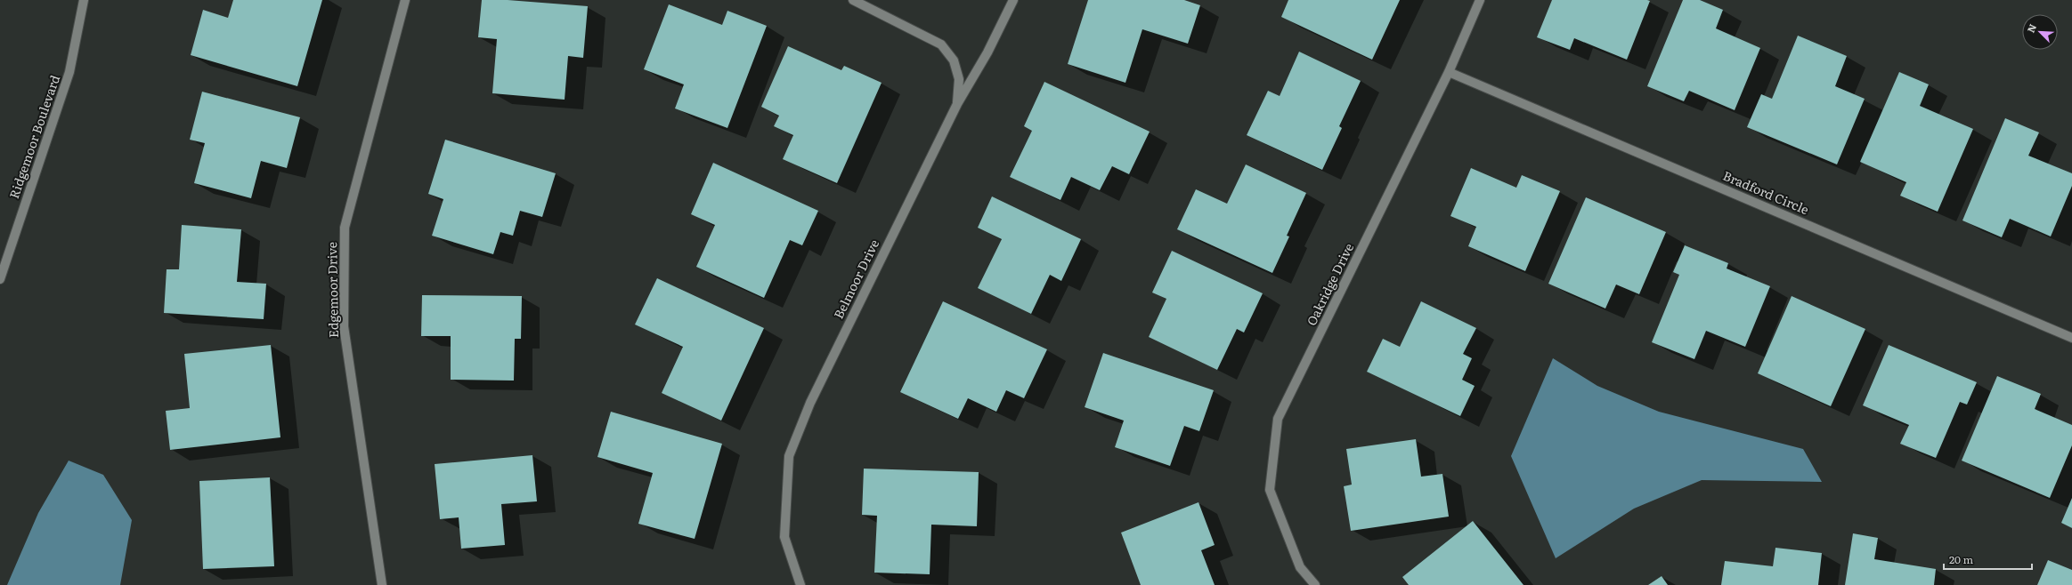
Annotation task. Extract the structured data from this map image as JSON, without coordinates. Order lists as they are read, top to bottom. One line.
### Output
{"streets":{"street":["Ridgemoor Boulevard","Bradford Circle","Belmoor Drive","Oakridge Drive","Edgemoor Drive"]},"crossings":[["Bradford Circle","Oakridge Drive"]],"scale_bar":"20 m","north":"top left"}
